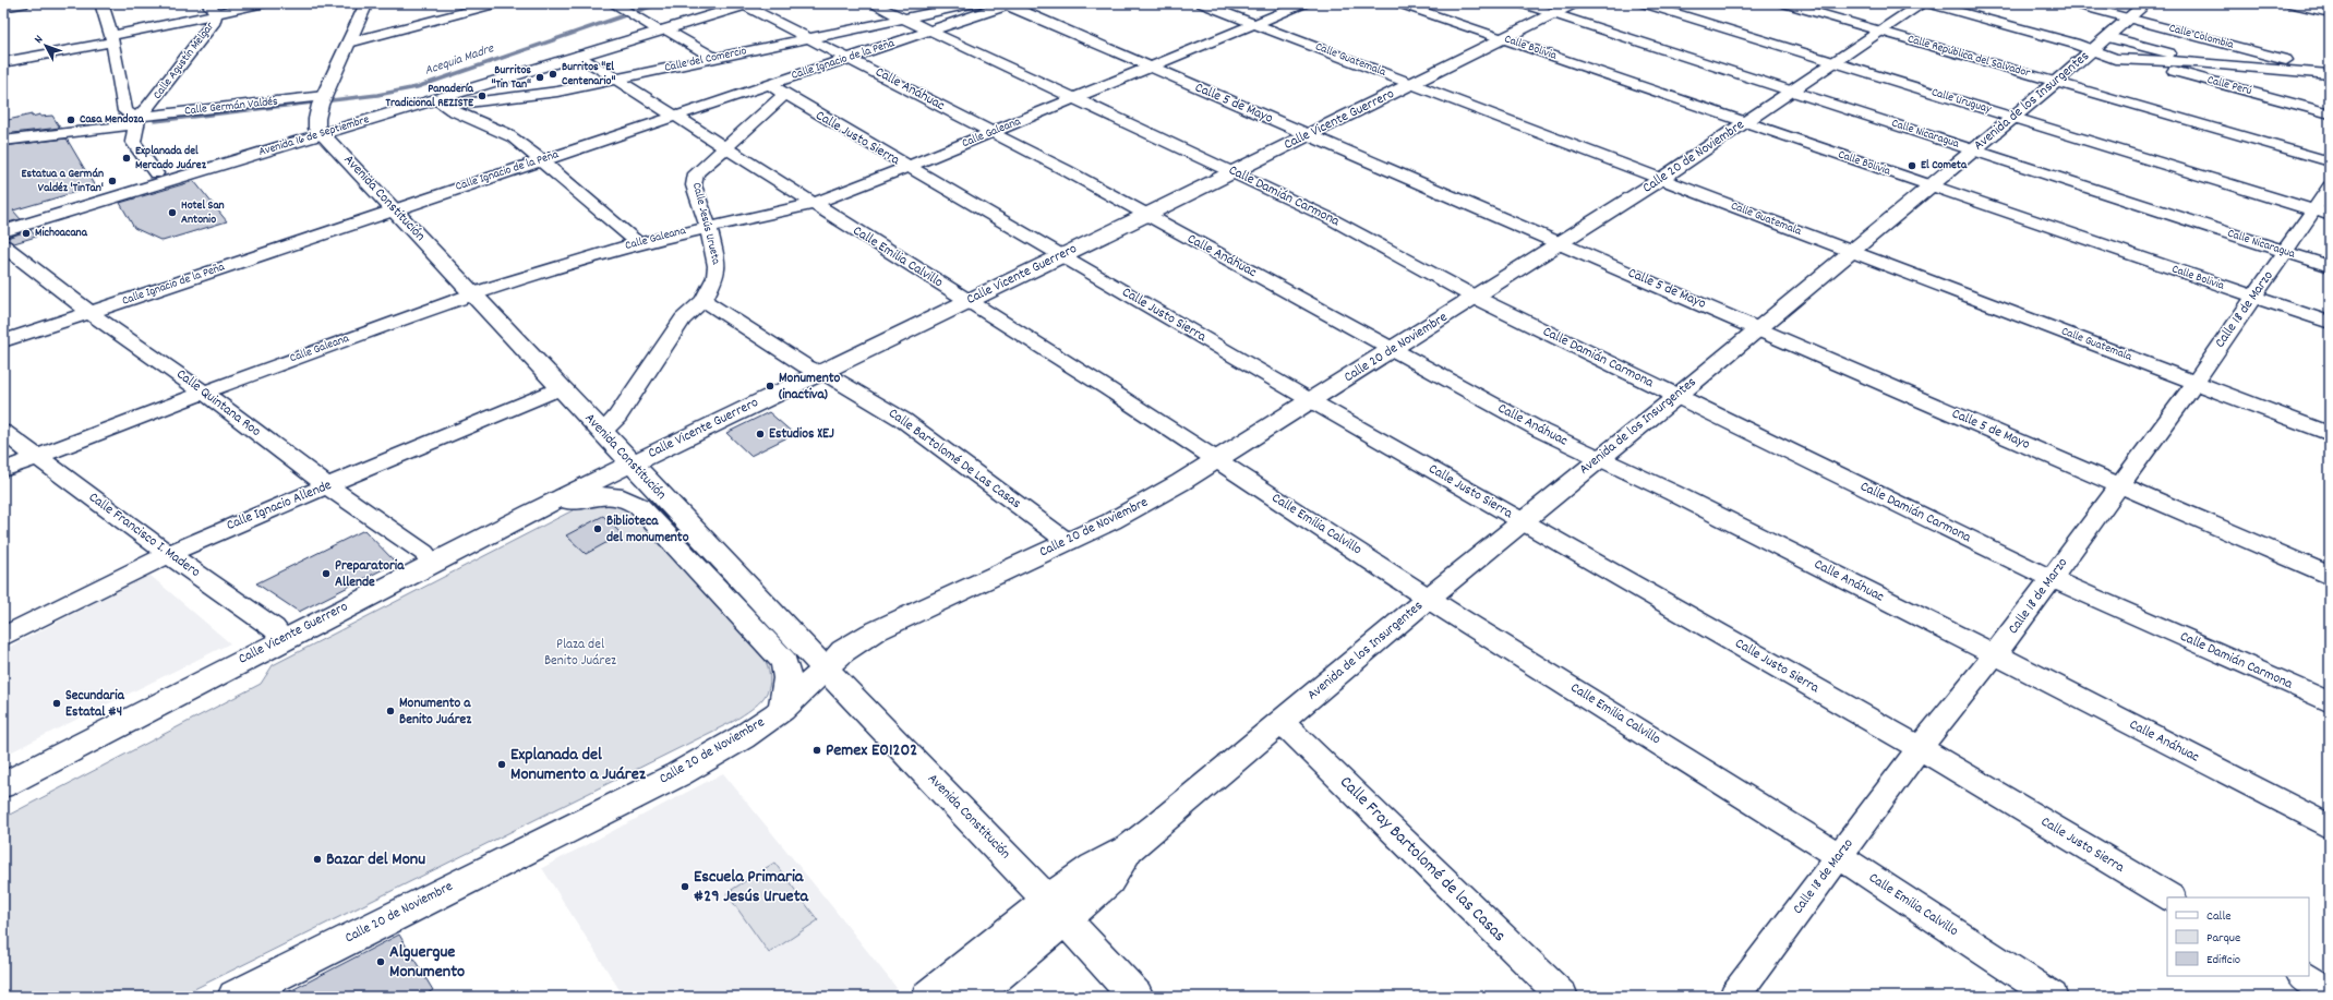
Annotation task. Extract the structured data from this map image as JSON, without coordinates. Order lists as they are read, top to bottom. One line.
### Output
{"streets":{"main road":["Avenida de los Insurgentes","Calle Vicente Guerrero","Avenida 16 de Septiembre","Calle 20 de Noviembre","Avenida Constitución"],"street":["Calle Colombia","Calle Bolivia","Calle República del Salvador","Calle del Comercio","Calle Ignacio de la Peña","Calle Guatemala","Calle Agustín Melgar","Calle Perú","Calle Anáhuac","Calle Uruguay","Calle 5 de Mayo","Calle Germán Valdés","Calle Galeana","Calle Nicaragua","Calle Justo Sierra","Calle Damián Carmona","Calle Jesús Urueta","Calle Emilia Calvillo","Calle 18 de Marzo","Calle Quintana Roo","Calle Bartolomé De Las Casas","Calle Ignacio Allende","Calle Francisco I. Madero","Calle Fray Bartolomé de las Casas"]},"crossings":[["Calle Colombia","Avenida de los Insurgentes"],["Calle Bolivia","Avenida de los Insurgentes"],["Calle Bolivia","Calle Vicente Guerrero"],["Calle Bolivia","Calle 20 de Noviembre"],["Calle Bolivia","Calle 18 de Marzo"],["Calle República del Salvador","Avenida de los Insurgentes"],["Calle República del Salvador","Calle 20 de Noviembre"],["Calle del Comercio","Calle Anáhuac"],["Calle del Comercio","Avenida 16 de Septiembre"],["Calle del Comercio","Calle Damián Carmona"],["Calle del Comercio","Calle Emilia Calvillo"],["Calle Ignacio de la Peña","Calle Anáhuac"],["Calle Ignacio de la Peña","Calle 5 de Mayo"],["Calle Ignacio de la Peña","Calle Justo Sierra"],["Calle Ignacio de la Peña","Calle Damián Carmona"],["Calle Ignacio de la Peña","Avenida Constitución"],["Calle Ignacio de la Peña","Calle Jesús Urueta"],["Calle Ignacio de la Peña","Calle Emilia Calvillo"],["Calle Ignacio de la Peña","Calle Quintana Roo"],["Calle Guatemala","Avenida de los Insurgentes"],["Calle Guatemala","Calle Vicente Guerrero"],["Calle Guatemala","Calle Galeana"],["Calle Guatemala","Calle 20 de Noviembre"],["Calle Guatemala","Calle 18 de Marzo"],["Calle Agustín Melgar","Calle Germán Valdés"],["Calle Anáhuac","Avenida de los Insurgentes"],["Calle Anáhuac","Calle Vicente Guerrero"],["Calle Anáhuac","Calle Galeana"],["Calle Anáhuac","Avenida 16 de Septiembre"],["Calle Anáhuac","Calle 20 de Noviembre"],["Calle Anáhuac","Calle 18 de Marzo"],["Calle Uruguay","Avenida de los Insurgentes"],["Calle Uruguay","Calle 20 de Noviembre"],["Calle Uruguay","Calle 18 de Marzo"],["Avenida de los Insurgentes","Calle 5 de Mayo"],["Avenida de los Insurgentes","Calle Nicaragua"],["Avenida de los Insurgentes","Calle Justo Sierra"],["Avenida de los Insurgentes","Calle Damián Carmona"],["Avenida de los Insurgentes","Avenida Constitución"],["Avenida de los Insurgentes","Calle Emilia Calvillo"],["Avenida de los Insurgentes","Calle Fray Bartolomé de las Casas"],["Calle 5 de Mayo","Calle Vicente Guerrero"],["Calle 5 de Mayo","Calle Galeana"],["Calle 5 de Mayo","Calle 20 de Noviembre"],["Calle 5 de Mayo","Calle 18 de Marzo"],["Calle Vicente Guerrero","Calle Nicaragua"],["Calle Vicente Guerrero","Calle Justo Sierra"],["Calle Vicente Guerrero","Calle Damián Carmona"],["Calle Vicente Guerrero","Avenida Constitución"],["Calle Vicente Guerrero","Calle Emilia Calvillo"],["Calle Vicente Guerrero","Calle Quintana Roo"],["Calle Vicente Guerrero","Calle Bartolomé De Las Casas"],["Calle Vicente Guerrero","Calle Francisco I. Madero"],["Calle Galeana","Calle Justo Sierra"],["Calle Galeana","Calle Damián Carmona"],["Calle Galeana","Avenida Constitución"],["Calle Galeana","Calle Jesús Urueta"],["Calle Galeana","Calle Emilia Calvillo"],["Calle Galeana","Calle Quintana Roo"],["Calle Galeana","Calle Francisco I. Madero"],["Calle Nicaragua","Calle 20 de Noviembre"],["Calle Nicaragua","Calle 18 de Marzo"],["Avenida 16 de Septiembre","Avenida Constitución"],["Avenida 16 de Septiembre","Calle Emilia Calvillo"],["Calle Justo Sierra","Calle 20 de Noviembre"],["Calle Justo Sierra","Calle Jesús Urueta"],["Calle Justo Sierra","Calle 18 de Marzo"],["Calle 20 de Noviembre","Calle Damián Carmona"],["Calle 20 de Noviembre","Avenida Constitución"],["Calle 20 de Noviembre","Calle Emilia Calvillo"],["Calle 20 de Noviembre","Calle Bartolomé De Las Casas"],["Calle Damián Carmona","Calle 18 de Marzo"],["Avenida Constitución","Calle Jesús Urueta"],["Avenida Constitución","Calle Ignacio Allende"],["Calle Jesús Urueta","Calle Emilia Calvillo"],["Calle Jesús Urueta","Calle Bartolomé De Las Casas"],["Calle Emilia Calvillo","Calle 18 de Marzo"],["Calle Quintana Roo","Calle Ignacio Allende"],["Calle Ignacio Allende","Calle Francisco I. Madero"]],"water":["Acequia Madre"],"parks":["Plaza del Benito Juárez"],"places":["Burritos \"El Centenario\"","Burritos \"Tin Tan\"","Panadería Tradicional REZISTE","Casa Mendoza","Explanada del Mercado Juárez","El Cometa","Estatua a Germán Valdéz 'TinTan'","Hotel San Antonio","Michoacana","Monumento (inactiva)","Estudios XEJ","Biblioteca del monumento","Preparatoria Allende","Secundaria Estatal #4","Monumento a Benito Juárez","Pemex E01202","Explanada del Monumento a Juárez","Bazar del Monu","Escuela Primaria #29 Jesús Urueta","Alguergue Monumento"],"legend":["Calle","Parque","Edificio"],"north":"top left"}
